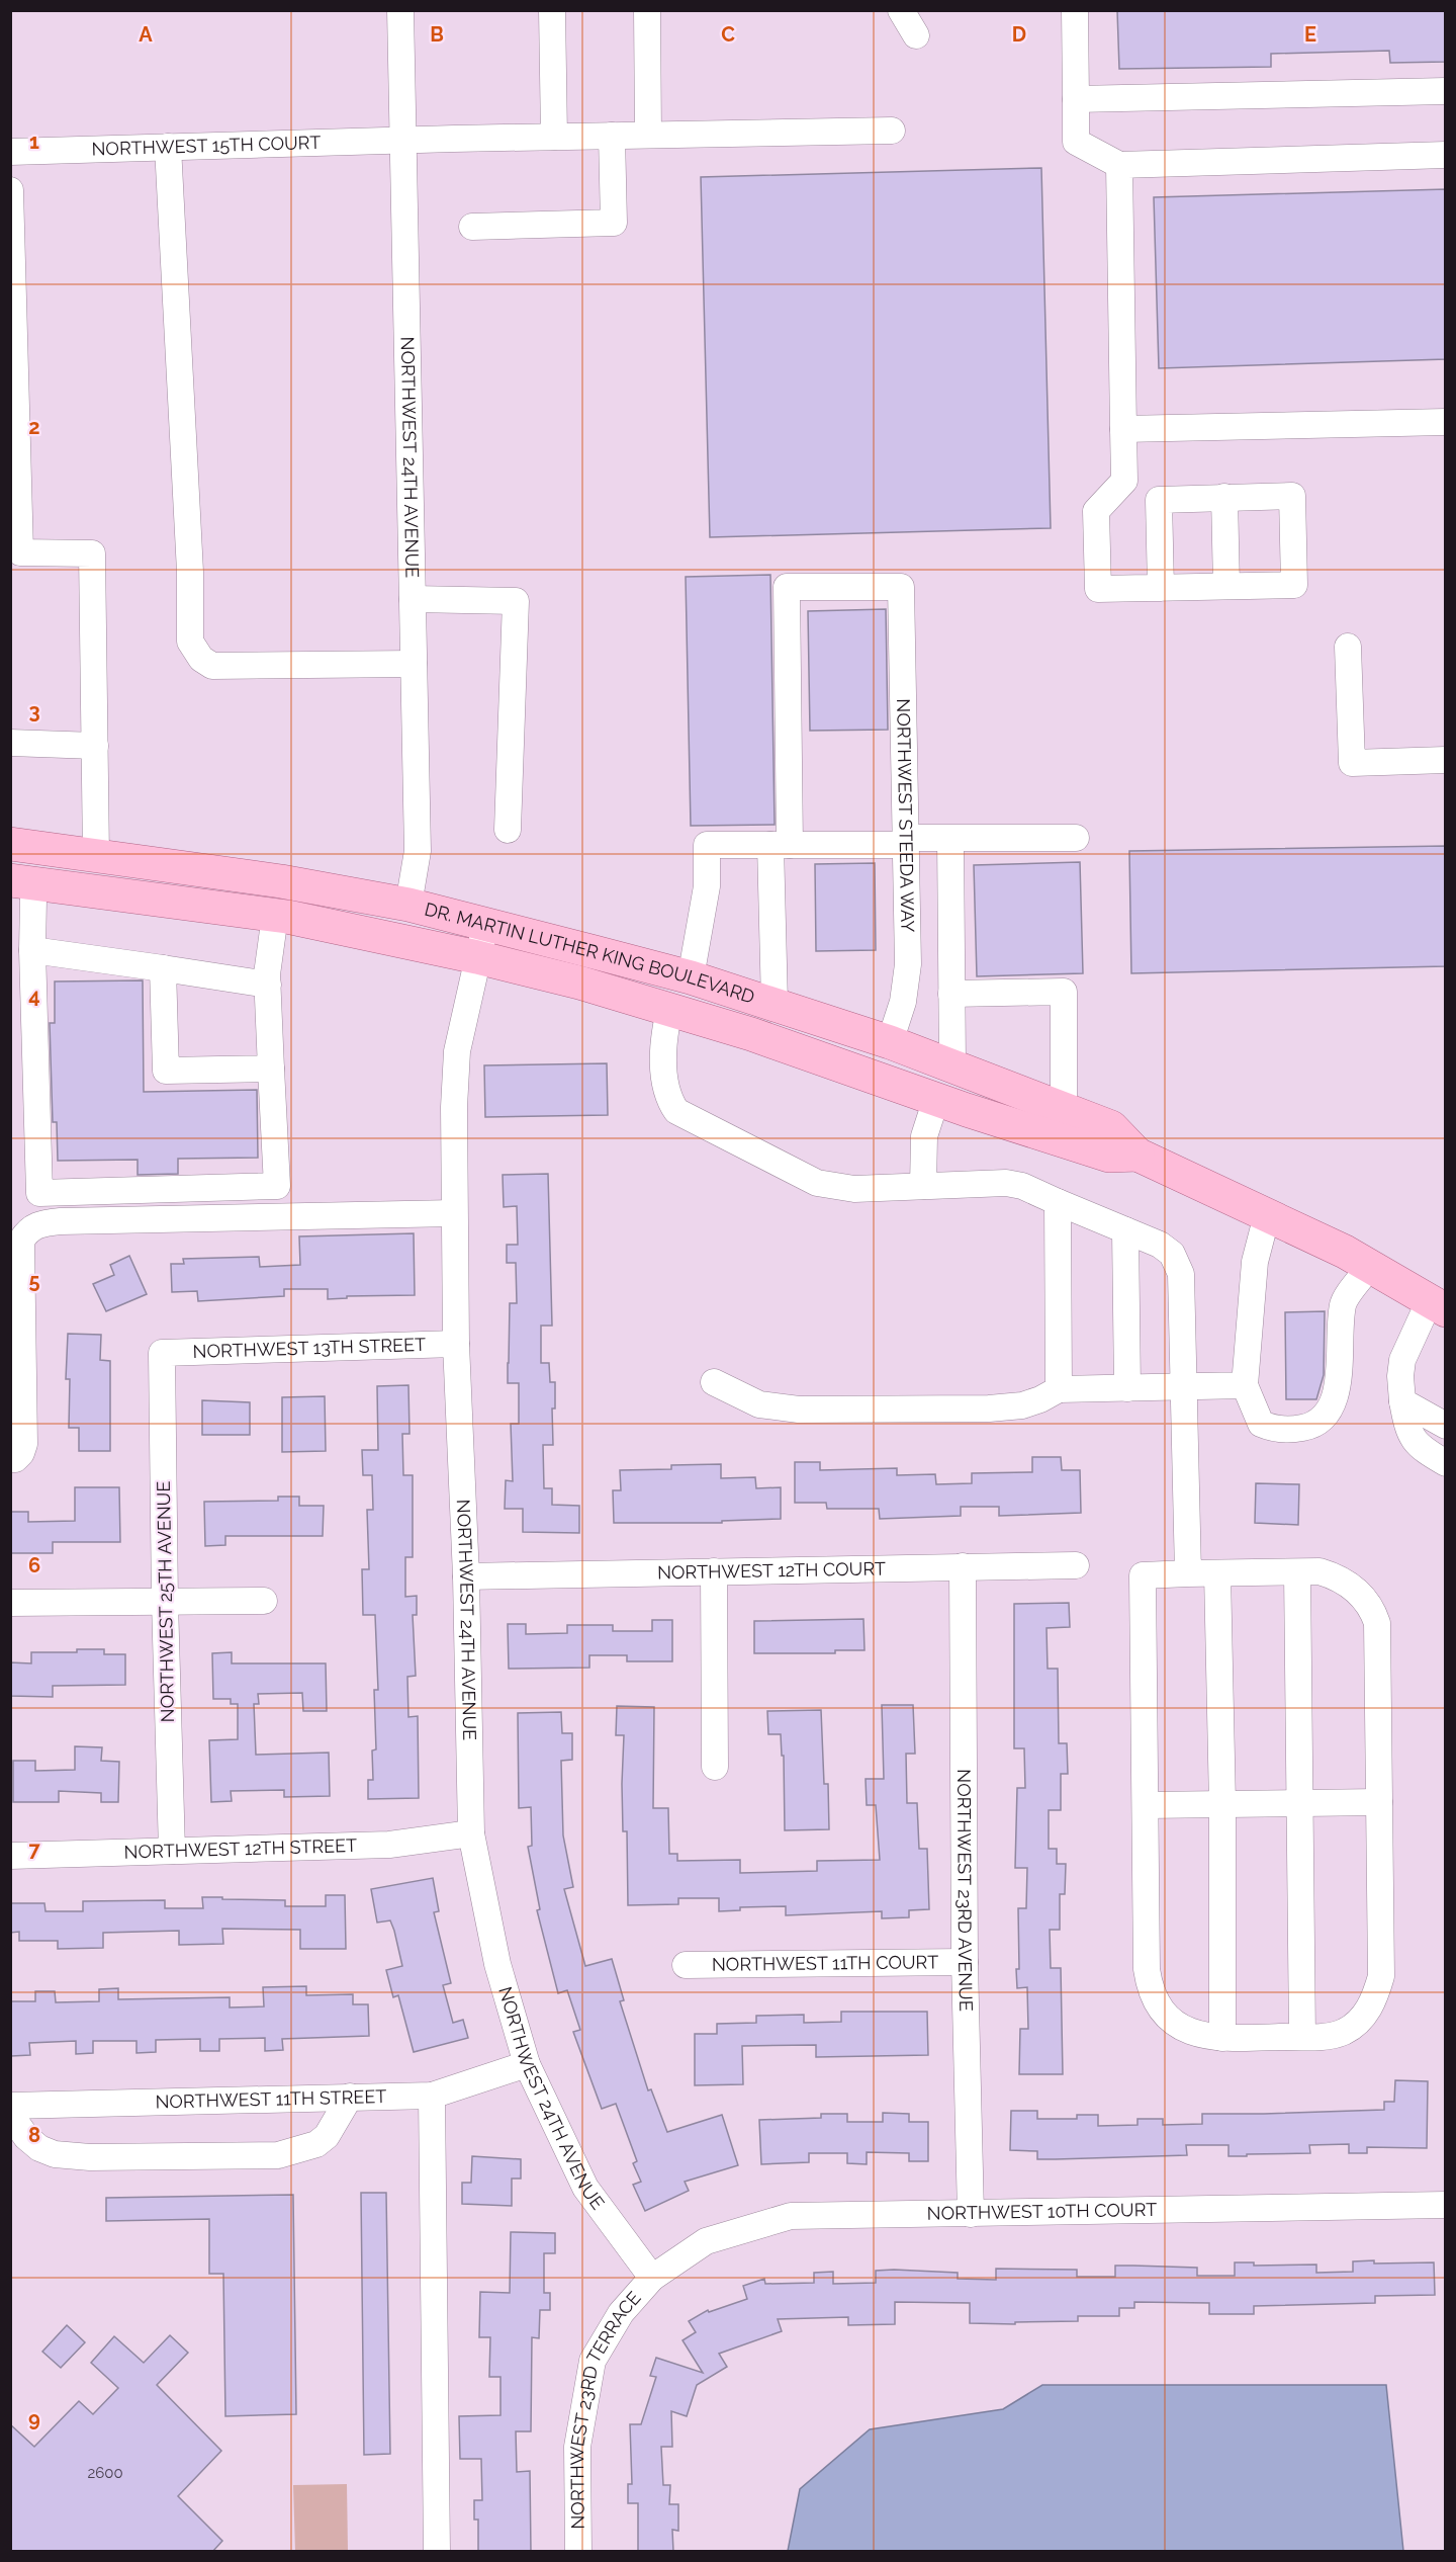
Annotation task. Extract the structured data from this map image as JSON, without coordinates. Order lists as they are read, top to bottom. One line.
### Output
{"streets":{"main road":["DR. MARTIN LUTHER KING BOULEVARD"],"street":["NORTHWEST 15TH COURT","NORTHWEST 24TH AVENUE","NORTHWEST STEEDA WAY","NORTHWEST 13TH STREET","NORTHWEST 12TH COURT","NORTHWEST 25TH AVENUE","NORTHWEST 12TH STREET","NORTHWEST 23RD AVENUE","NORTHWEST 11TH COURT","NORTHWEST 11TH STREET","NORTHWEST 10TH COURT","NORTHWEST 23RD TERRACE"]},"crossings":[["NORTHWEST 15TH COURT","NORTHWEST 24TH AVENUE"],["NORTHWEST 24TH AVENUE","DR. MARTIN LUTHER KING BOULEVARD"],["NORTHWEST 24TH AVENUE","NORTHWEST 13TH STREET"],["NORTHWEST 24TH AVENUE","NORTHWEST 12TH COURT"],["NORTHWEST 24TH AVENUE","NORTHWEST 12TH STREET"],["NORTHWEST 24TH AVENUE","NORTHWEST 11TH STREET"],["NORTHWEST 24TH AVENUE","NORTHWEST 10TH COURT"],["NORTHWEST 24TH AVENUE","NORTHWEST 23RD TERRACE"],["NORTHWEST STEEDA WAY","DR. MARTIN LUTHER KING BOULEVARD"],["NORTHWEST 13TH STREET","NORTHWEST 25TH AVENUE"],["NORTHWEST 12TH COURT","NORTHWEST 23RD AVENUE"],["NORTHWEST 25TH AVENUE","NORTHWEST 12TH STREET"],["NORTHWEST 23RD AVENUE","NORTHWEST 11TH COURT"],["NORTHWEST 23RD AVENUE","NORTHWEST 10TH COURT"],["NORTHWEST 10TH COURT","NORTHWEST 23RD TERRACE"]],"house_numbers":["2600"],"grid":{"columns":["A","B","C","D","E"],"rows":["1","2","3","4","5","6","7","8","9"]}}
